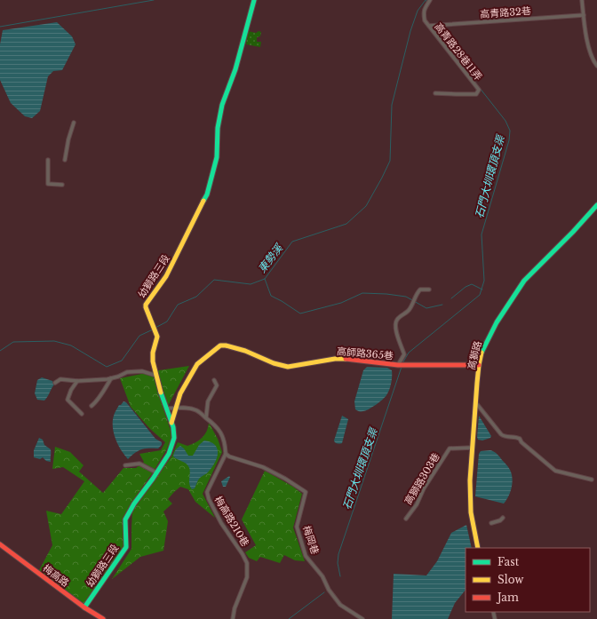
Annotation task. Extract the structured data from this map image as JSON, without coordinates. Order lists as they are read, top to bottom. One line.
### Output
{"streets":{"street":["高青路32巷","高青路28巷11弄","幼獅路三段","高師路365巷","高獅路","高獅路303巷","梅高路210巷","梅岡巷","梅高路"]},"crossings":[["高青路32巷","高青路28巷11弄"],["幼獅路三段","高師路365巷"],["幼獅路三段","梅高路"],["高師路365巷","高獅路"],["高獅路","高獅路303巷"],["梅高路210巷","梅岡巷"]],"water":["石門大圳環頂支渠","東勢溪"],"legend":["Fast","Slow","Jam"]}
